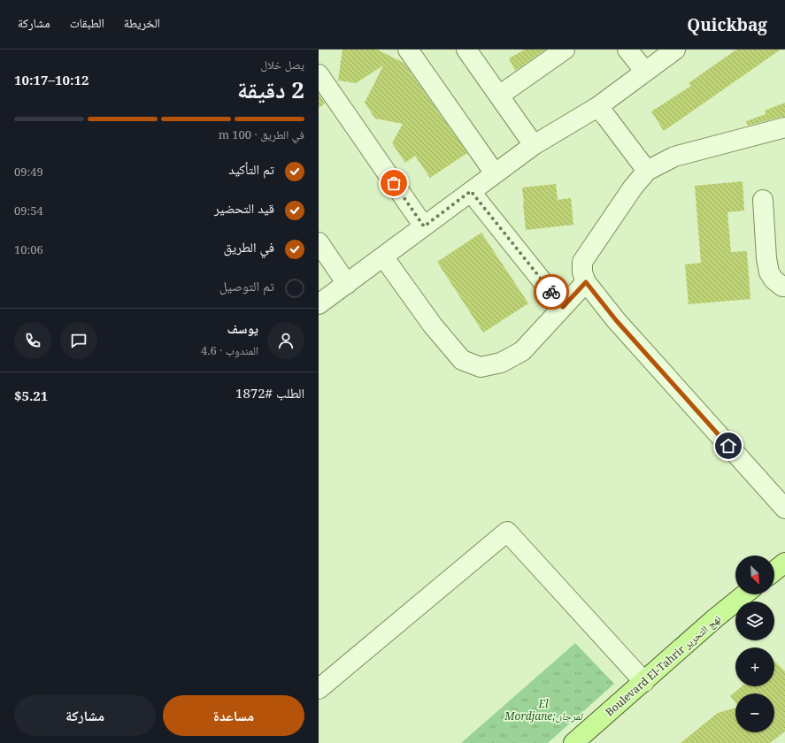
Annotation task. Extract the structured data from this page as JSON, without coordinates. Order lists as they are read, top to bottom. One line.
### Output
{"streets":{"main road":["Boulevard El-Tahrir نهج التحرير"]},"parks":["El Mordjane;لمرجان"],"north":"bottom right","page":{"header":"Quickbag","nav":["الخريطة","الطبقات","مشاركة"],"heading":["2 دقيقة","يصل خلال","10:12–10:17"],"panel":["يوسف","المندوب · 4.6","الطلب #1872","$5.21"],"bar":"في الطريق · 100 m","list":[["تم التأكيد","09:49"],["قيد التحضير","09:54"],["في الطريق","10:06"],"تم التوصيل"],"map_buttons":["+","−"],"buttons":["مساعدة","مشاركة"]}}
